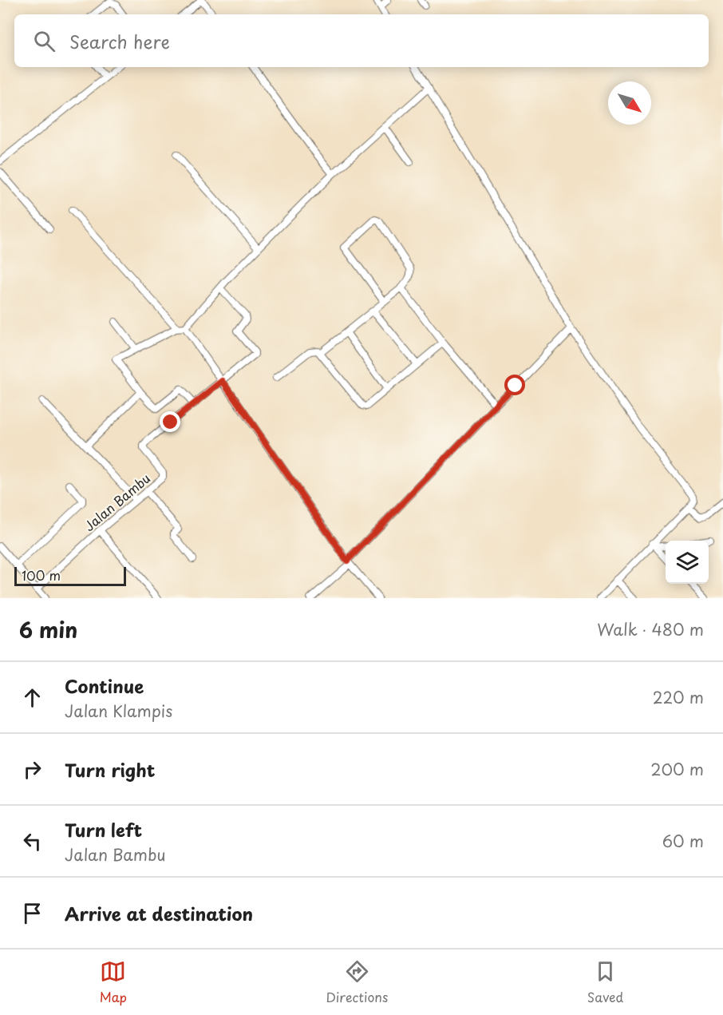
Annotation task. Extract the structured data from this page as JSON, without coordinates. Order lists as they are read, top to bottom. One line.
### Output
{"streets":{"street":["Jalan Bambu"]},"scale_bar":"100 m","north":"bottom right","page":{"search":"Search here","scale":"100 m","heading":["6 min","Walk · 480 m"],"list":[["Continue","Jalan Klampis","220 m"],["Turn right","200 m"],["Turn left","Jalan Bambu","60 m"],"Arrive at destination"],"nav":["Map","Directions","Saved"]}}
